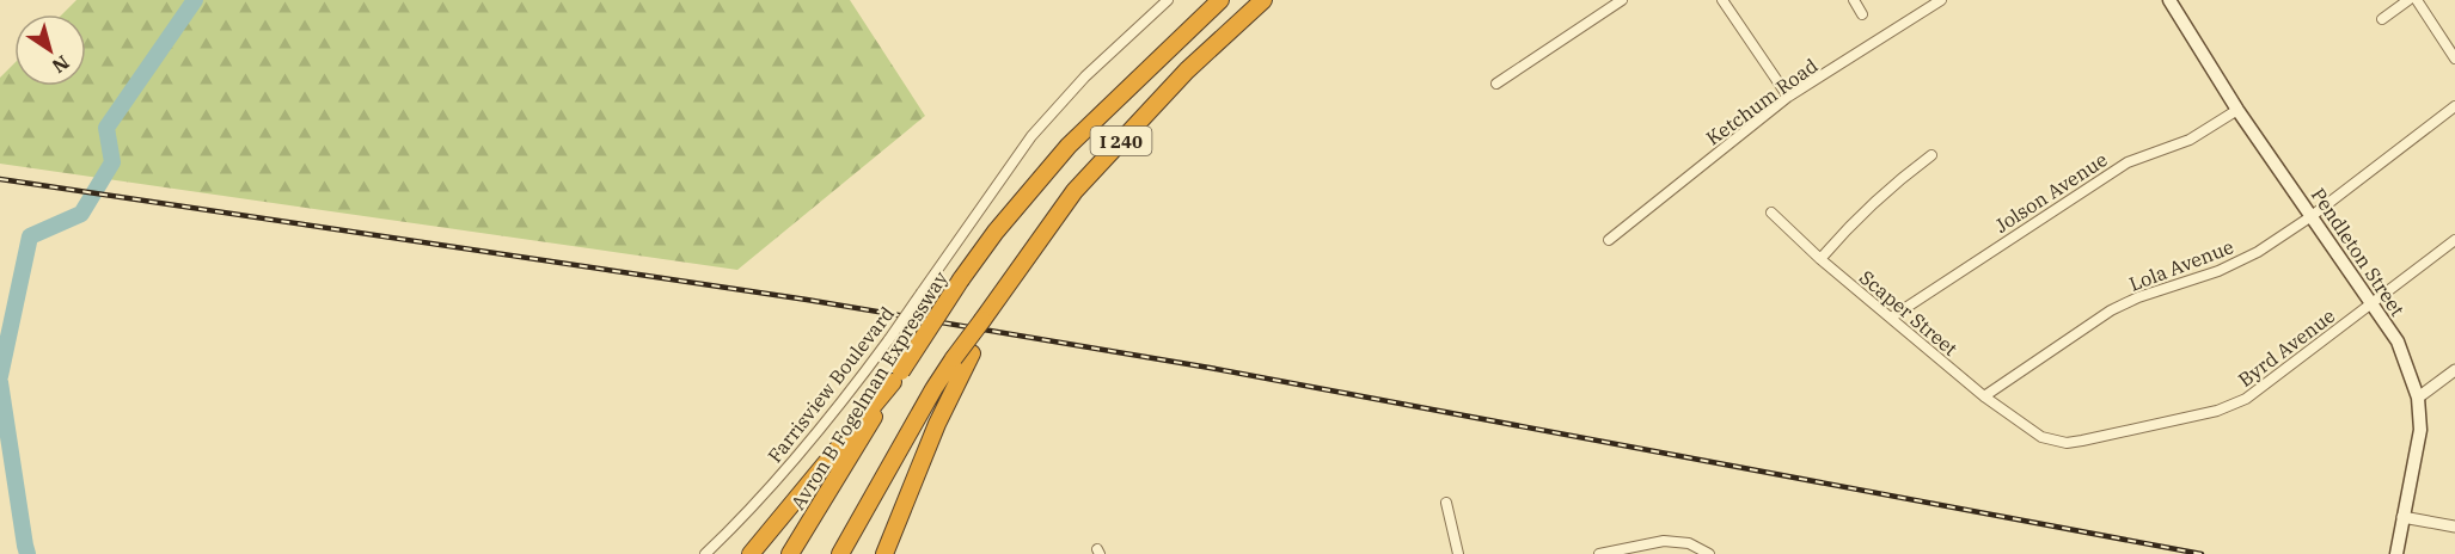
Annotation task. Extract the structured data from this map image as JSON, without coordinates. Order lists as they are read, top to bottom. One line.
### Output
{"streets":{"highway":["I 240","Avron B Fogelman Expressway"],"main road":["Pendleton Street"],"street":["Ketchum Road","Jolson Avenue","Lola Avenue","Scaper Street","Byrd Avenue","Farrisview Boulevard"]},"crossings":[["Jolson Avenue","Pendleton Street"],["Jolson Avenue","Scaper Street"],["Pendleton Street","Lola Avenue"],["Pendleton Street","Byrd Avenue"],["Lola Avenue","Scaper Street"],["Scaper Street","Byrd Avenue"]],"north":"bottom right"}
